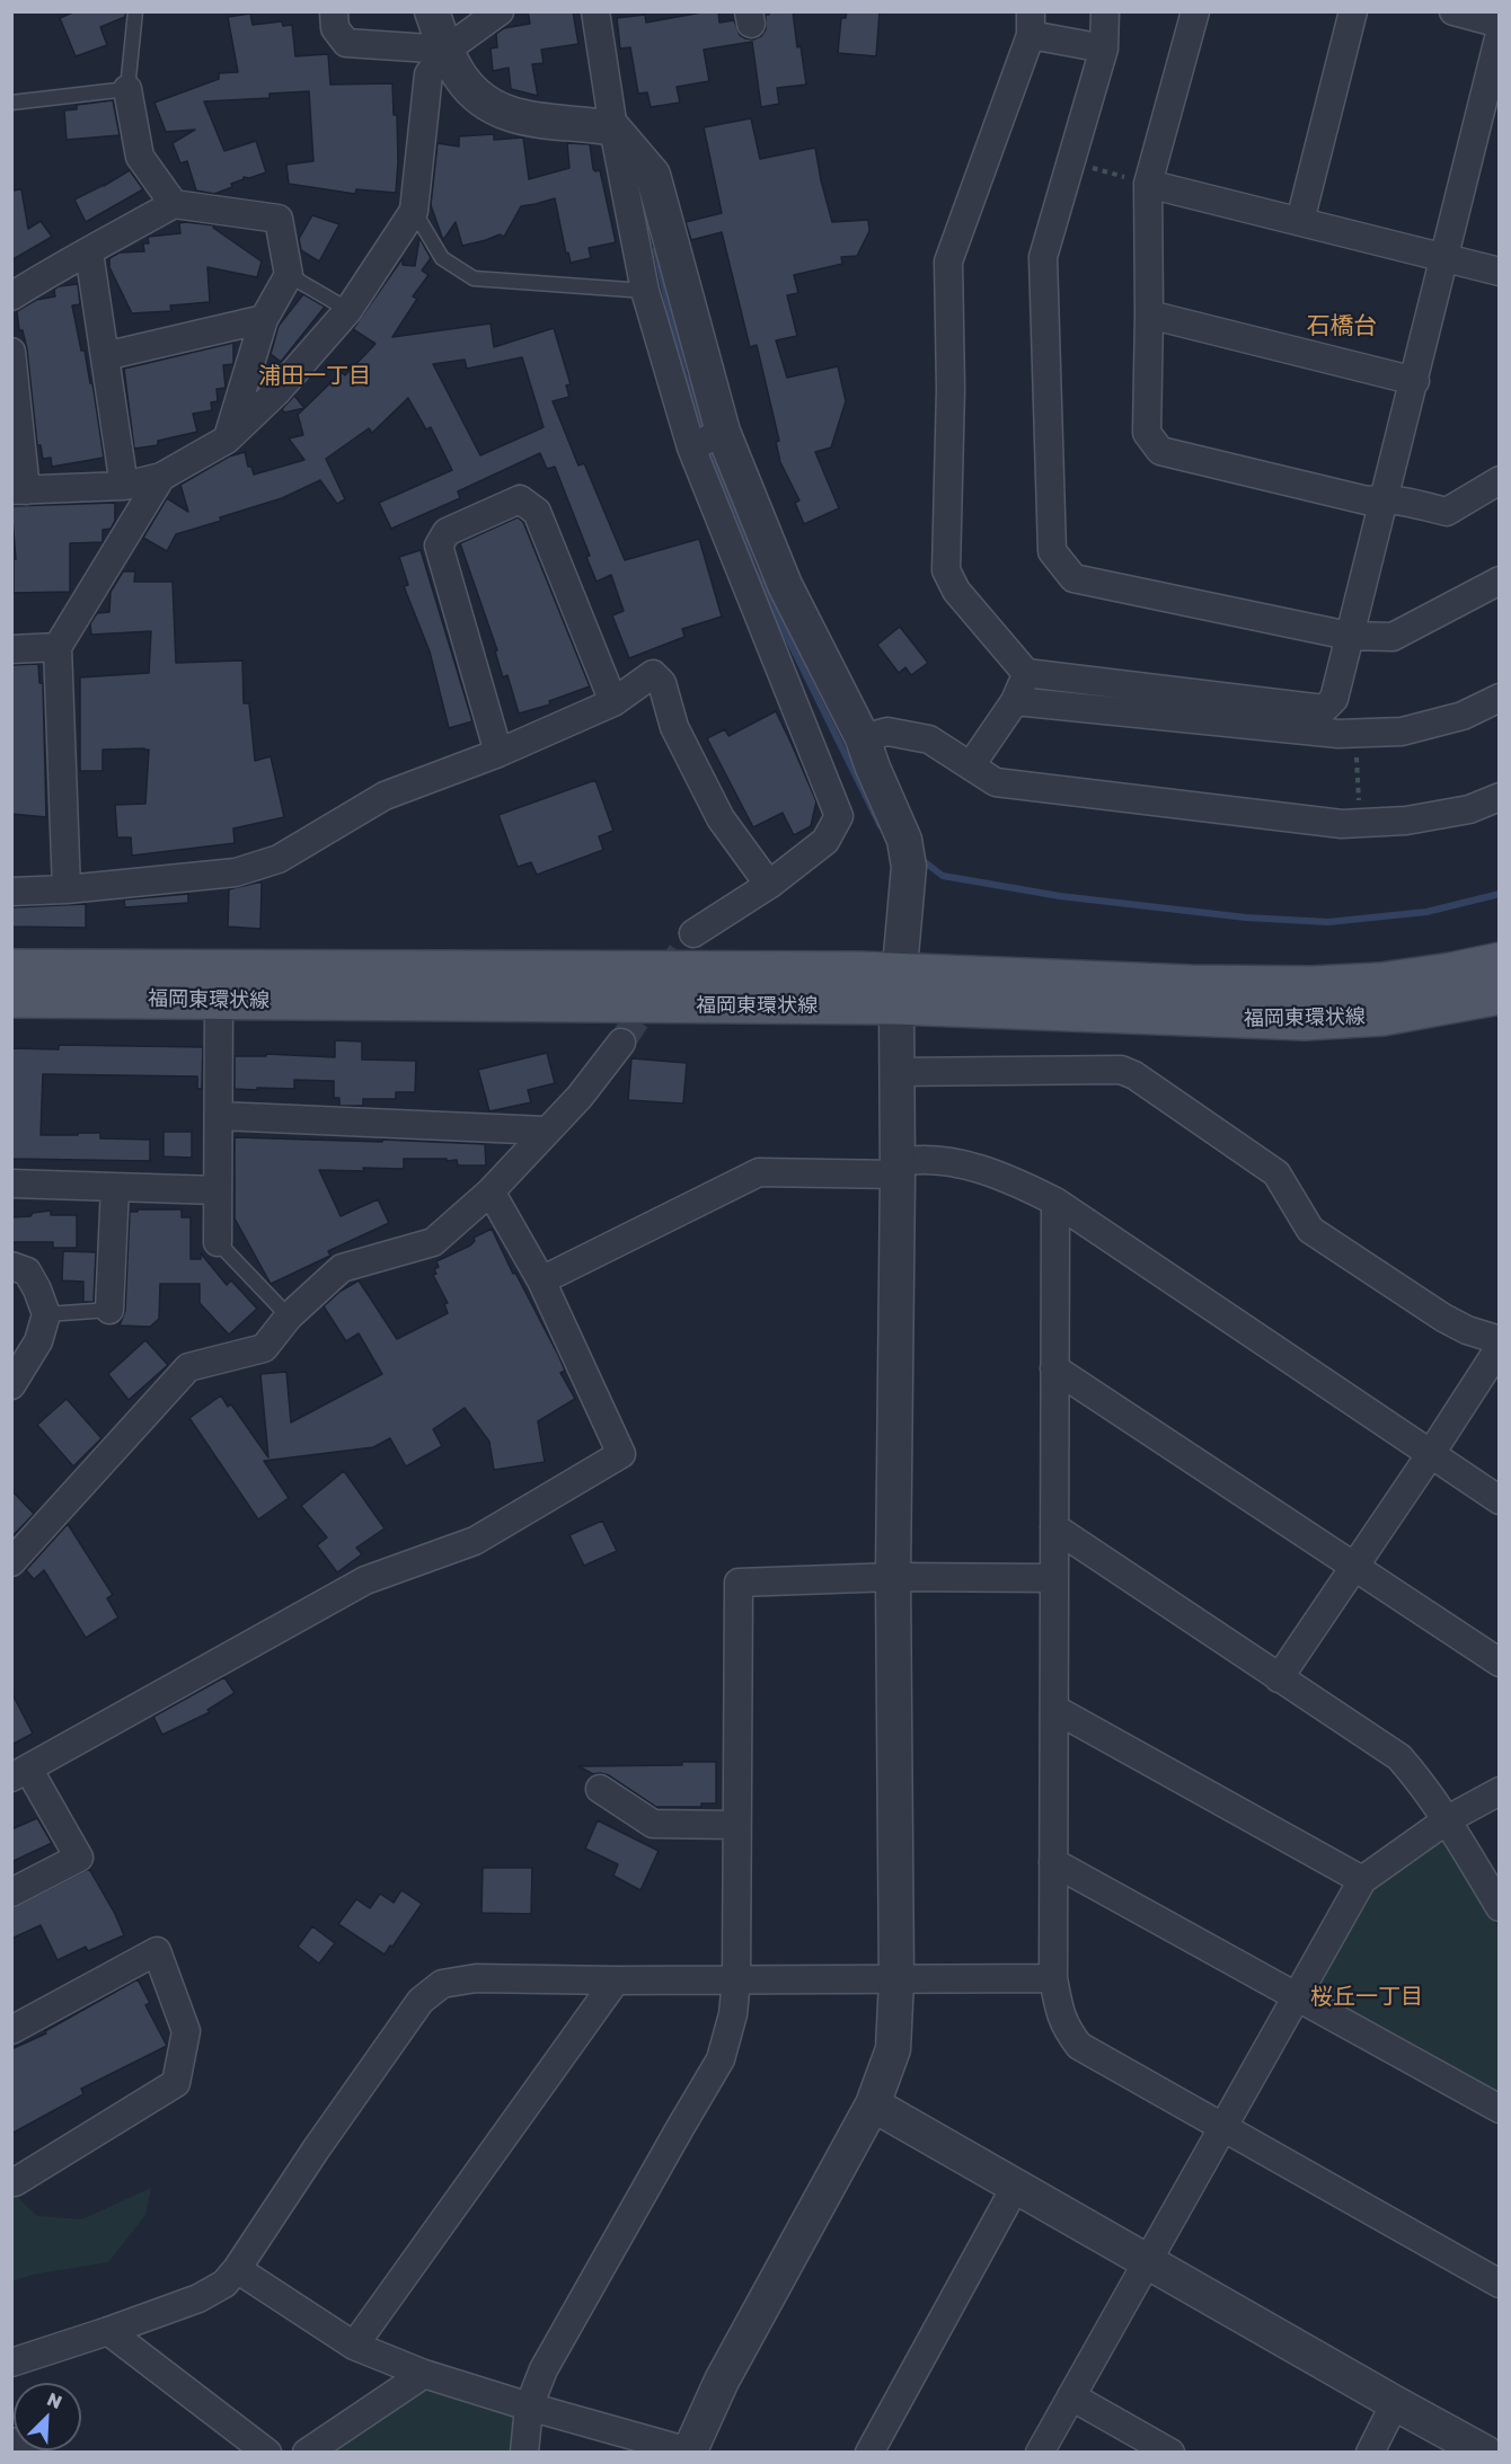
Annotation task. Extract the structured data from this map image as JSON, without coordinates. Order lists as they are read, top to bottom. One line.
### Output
{"streets":{"main road":["福岡東環状線"]},"districts":["石橋台","浦田一丁目","桜丘一丁目"],"north":"top right"}
